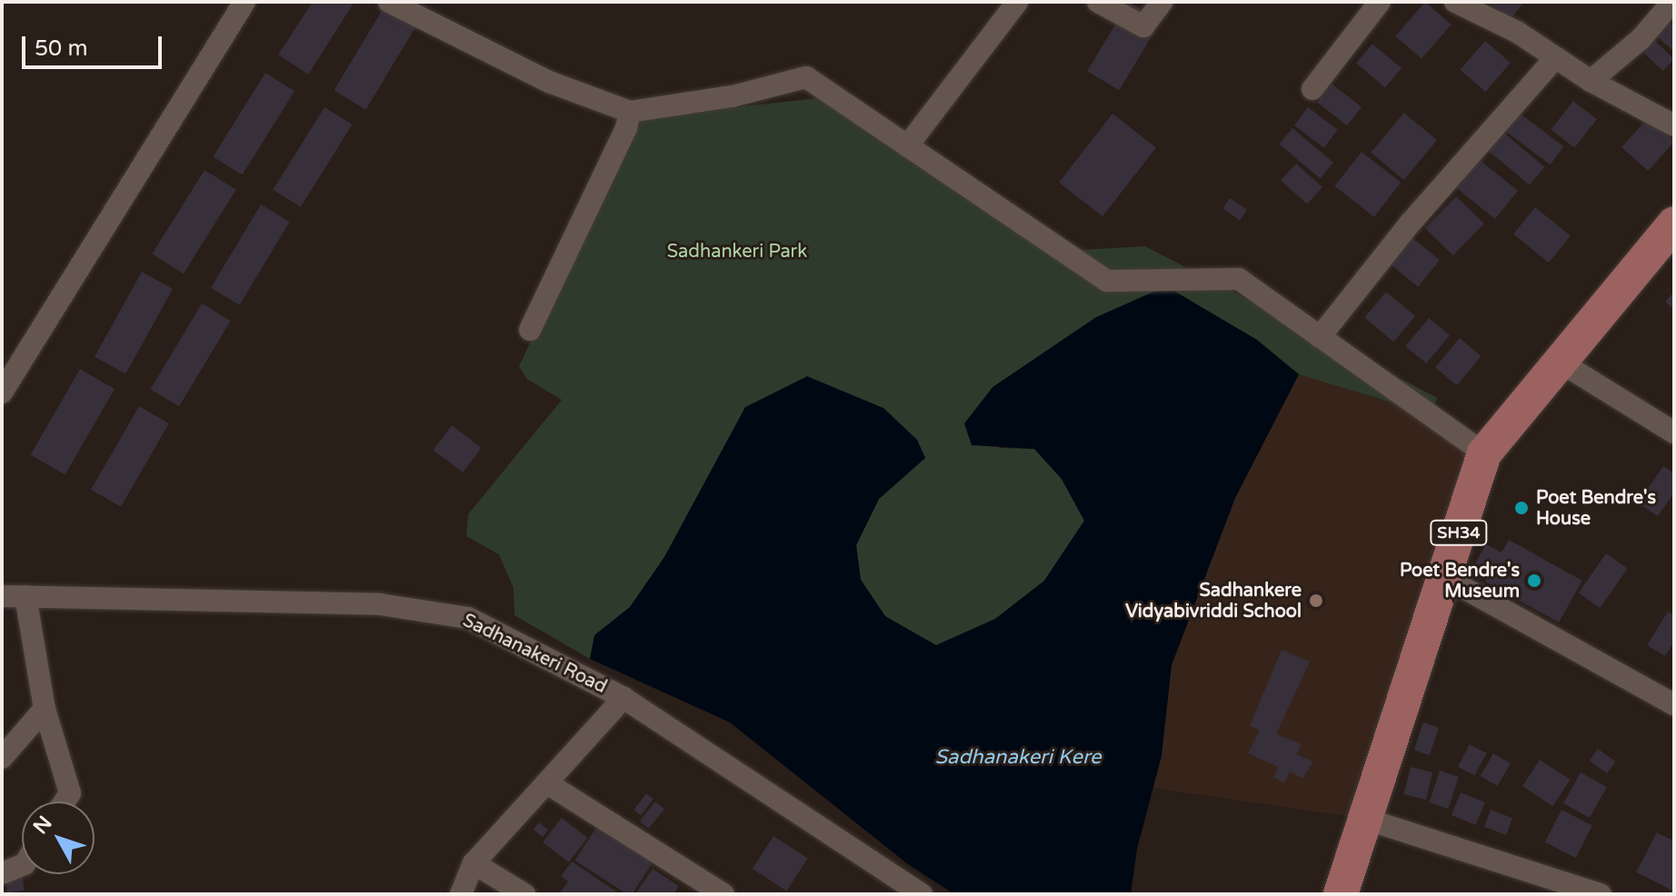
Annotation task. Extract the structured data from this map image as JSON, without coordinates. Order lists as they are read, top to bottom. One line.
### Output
{"streets":{"main road":["SH34"],"street":["Sadhanakeri Road"]},"water":["Sadhanakeri Kere"],"parks":["Sadhankeri Park"],"places":["Poet Bendre's House","Poet Bendre's Museum","Sadhankere Vidyabivriddi School"],"scale_bar":"50 m","north":"top left"}
